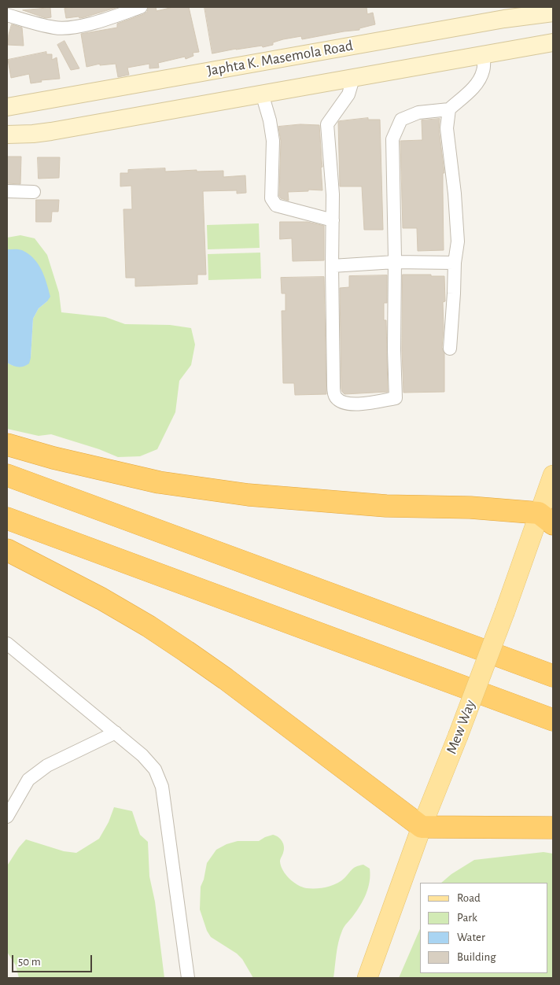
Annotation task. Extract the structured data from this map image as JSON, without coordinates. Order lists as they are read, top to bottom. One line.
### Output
{"streets":{"main road":["Japhta K. Masemola Road","Mew Way"]},"legend":["Road","Park","Water","Building"],"scale_bar":"50 m"}
